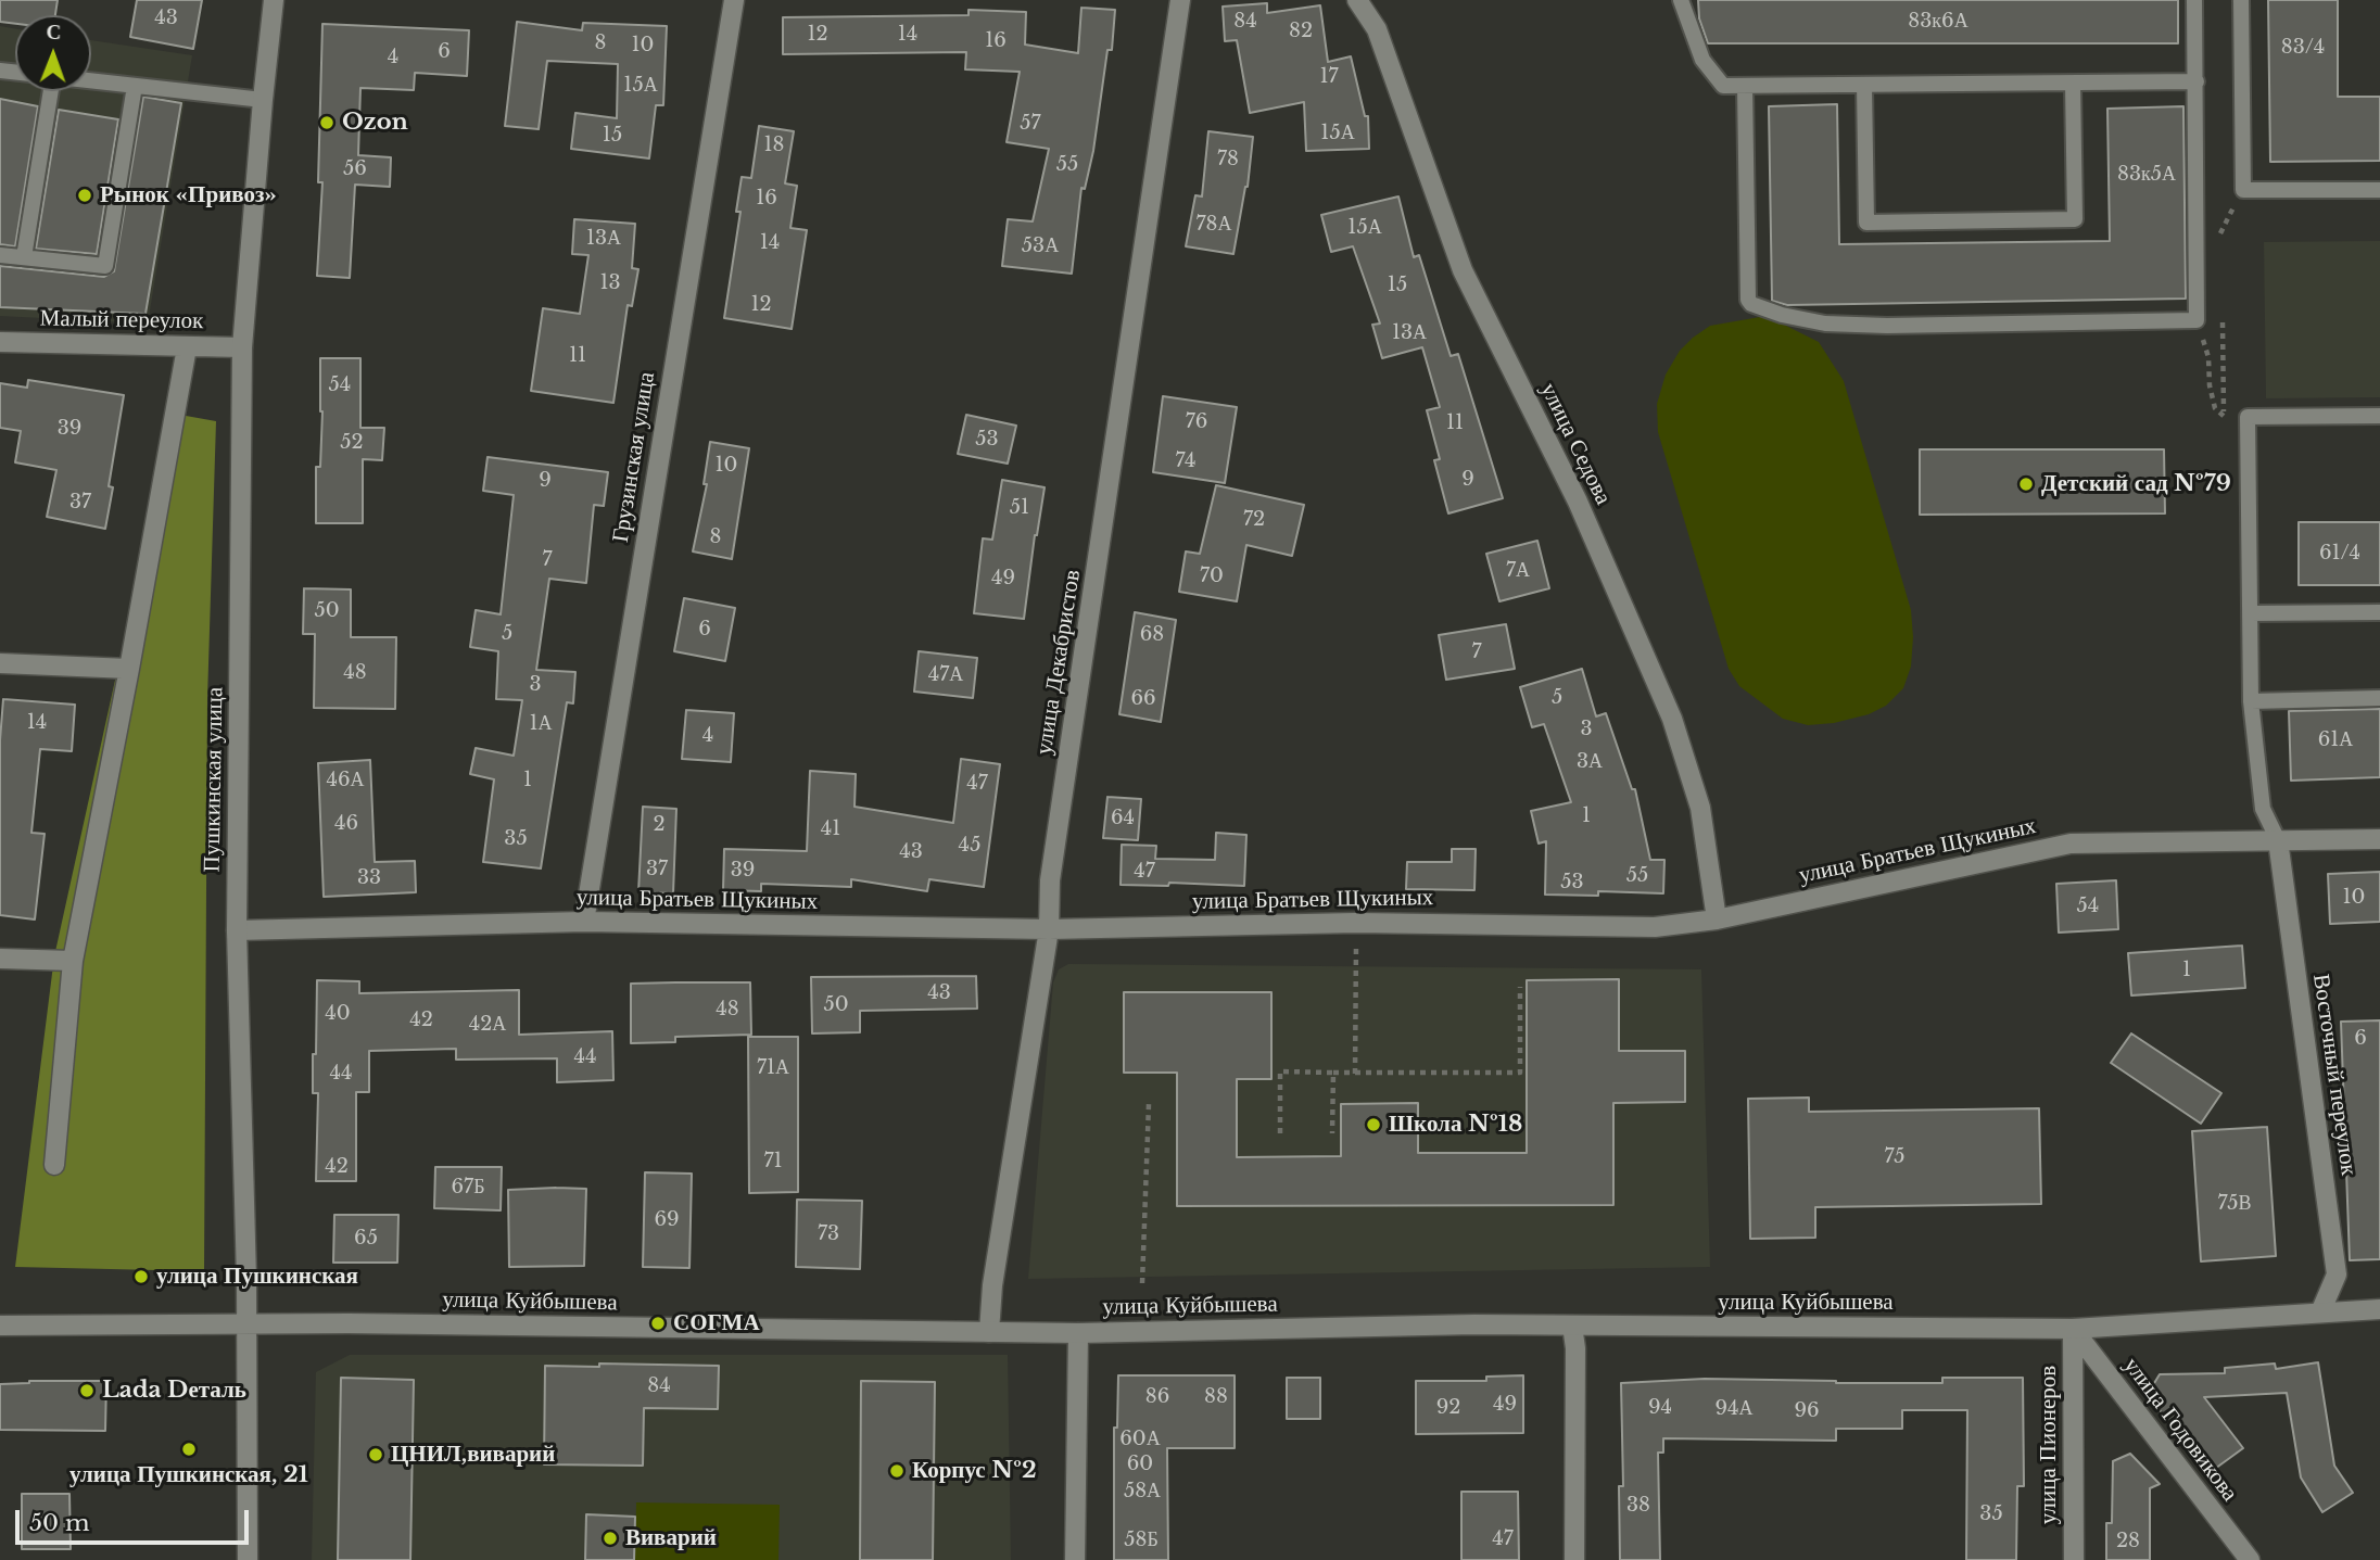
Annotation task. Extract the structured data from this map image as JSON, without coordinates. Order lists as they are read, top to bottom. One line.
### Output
{"streets":{"street":["Малый переулок","улица Седова","Грузинская улица","улица Декабристов","Пушкинская улица","улица Братьев Щукиных","Восточный переулок","улица Куйбышева","улица Годовикова","улица Пионеров"]},"crossings":[["Малый переулок","Пушкинская улица"],["улица Седова","улица Братьев Щукиных"],["Грузинская улица","улица Братьев Щукиных"],["улица Декабристов","улица Братьев Щукиных"],["улица Декабристов","улица Куйбышева"],["Пушкинская улица","улица Братьев Щукиных"],["Пушкинская улица","улица Куйбышева"],["улица Братьев Щукиных","Восточный переулок"],["Восточный переулок","улица Куйбышева"],["улица Куйбышева","улица Годовикова"],["улица Куйбышева","улица Пионеров"],["улица Годовикова","улица Пионеров"]],"places":["Ozon","Рынок «Привоз»","Детский сад №79","Школа №18","улица Пушкинская","СОГМА","Lada Dеталь","улица Пушкинская, 21","ЦНИЛ,виварий","Корпус №2","Виварий"],"house_numbers":["43","84","83к6А","82","12","14","16","8","10","83/4","6","4","17","15А","57","15А","15","18","78","55","56","83к5А","16","78А","15А","13А","14","53А","13","15","12","13А","11","54","76","11","39","53","52","74","10","9","9","37","51","72","8","61/4","7","7А","70","49","50","6","5","68","7","48","47А","3","5","66","14","1А","3","4","61А","3А","46А","1","47","1","64","46","2","41","35","45","43","37","39","47","55","33","53","10","54","1","43","50","48","40","42","42А","6","44","71А","44","75","71","42","67Б","75В","69","73","65","84","86","88","49","92","94","94А","96","60А","60","58А","38","35","47","58Б","28"],"scale_bar":"50 m","north":"top"}
